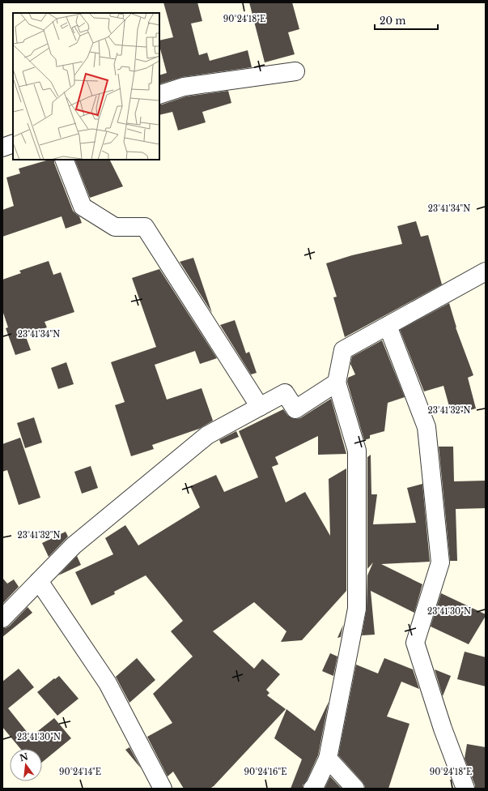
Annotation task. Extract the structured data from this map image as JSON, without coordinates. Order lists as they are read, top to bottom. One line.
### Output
{"scale_bar":"20 m","north":"top","coordinates":["90°24'18\"E","23°41'34\"N","23°41'32\"N","23°41'30\"N","90°24'14\"E","90°24'16\"E"]}
